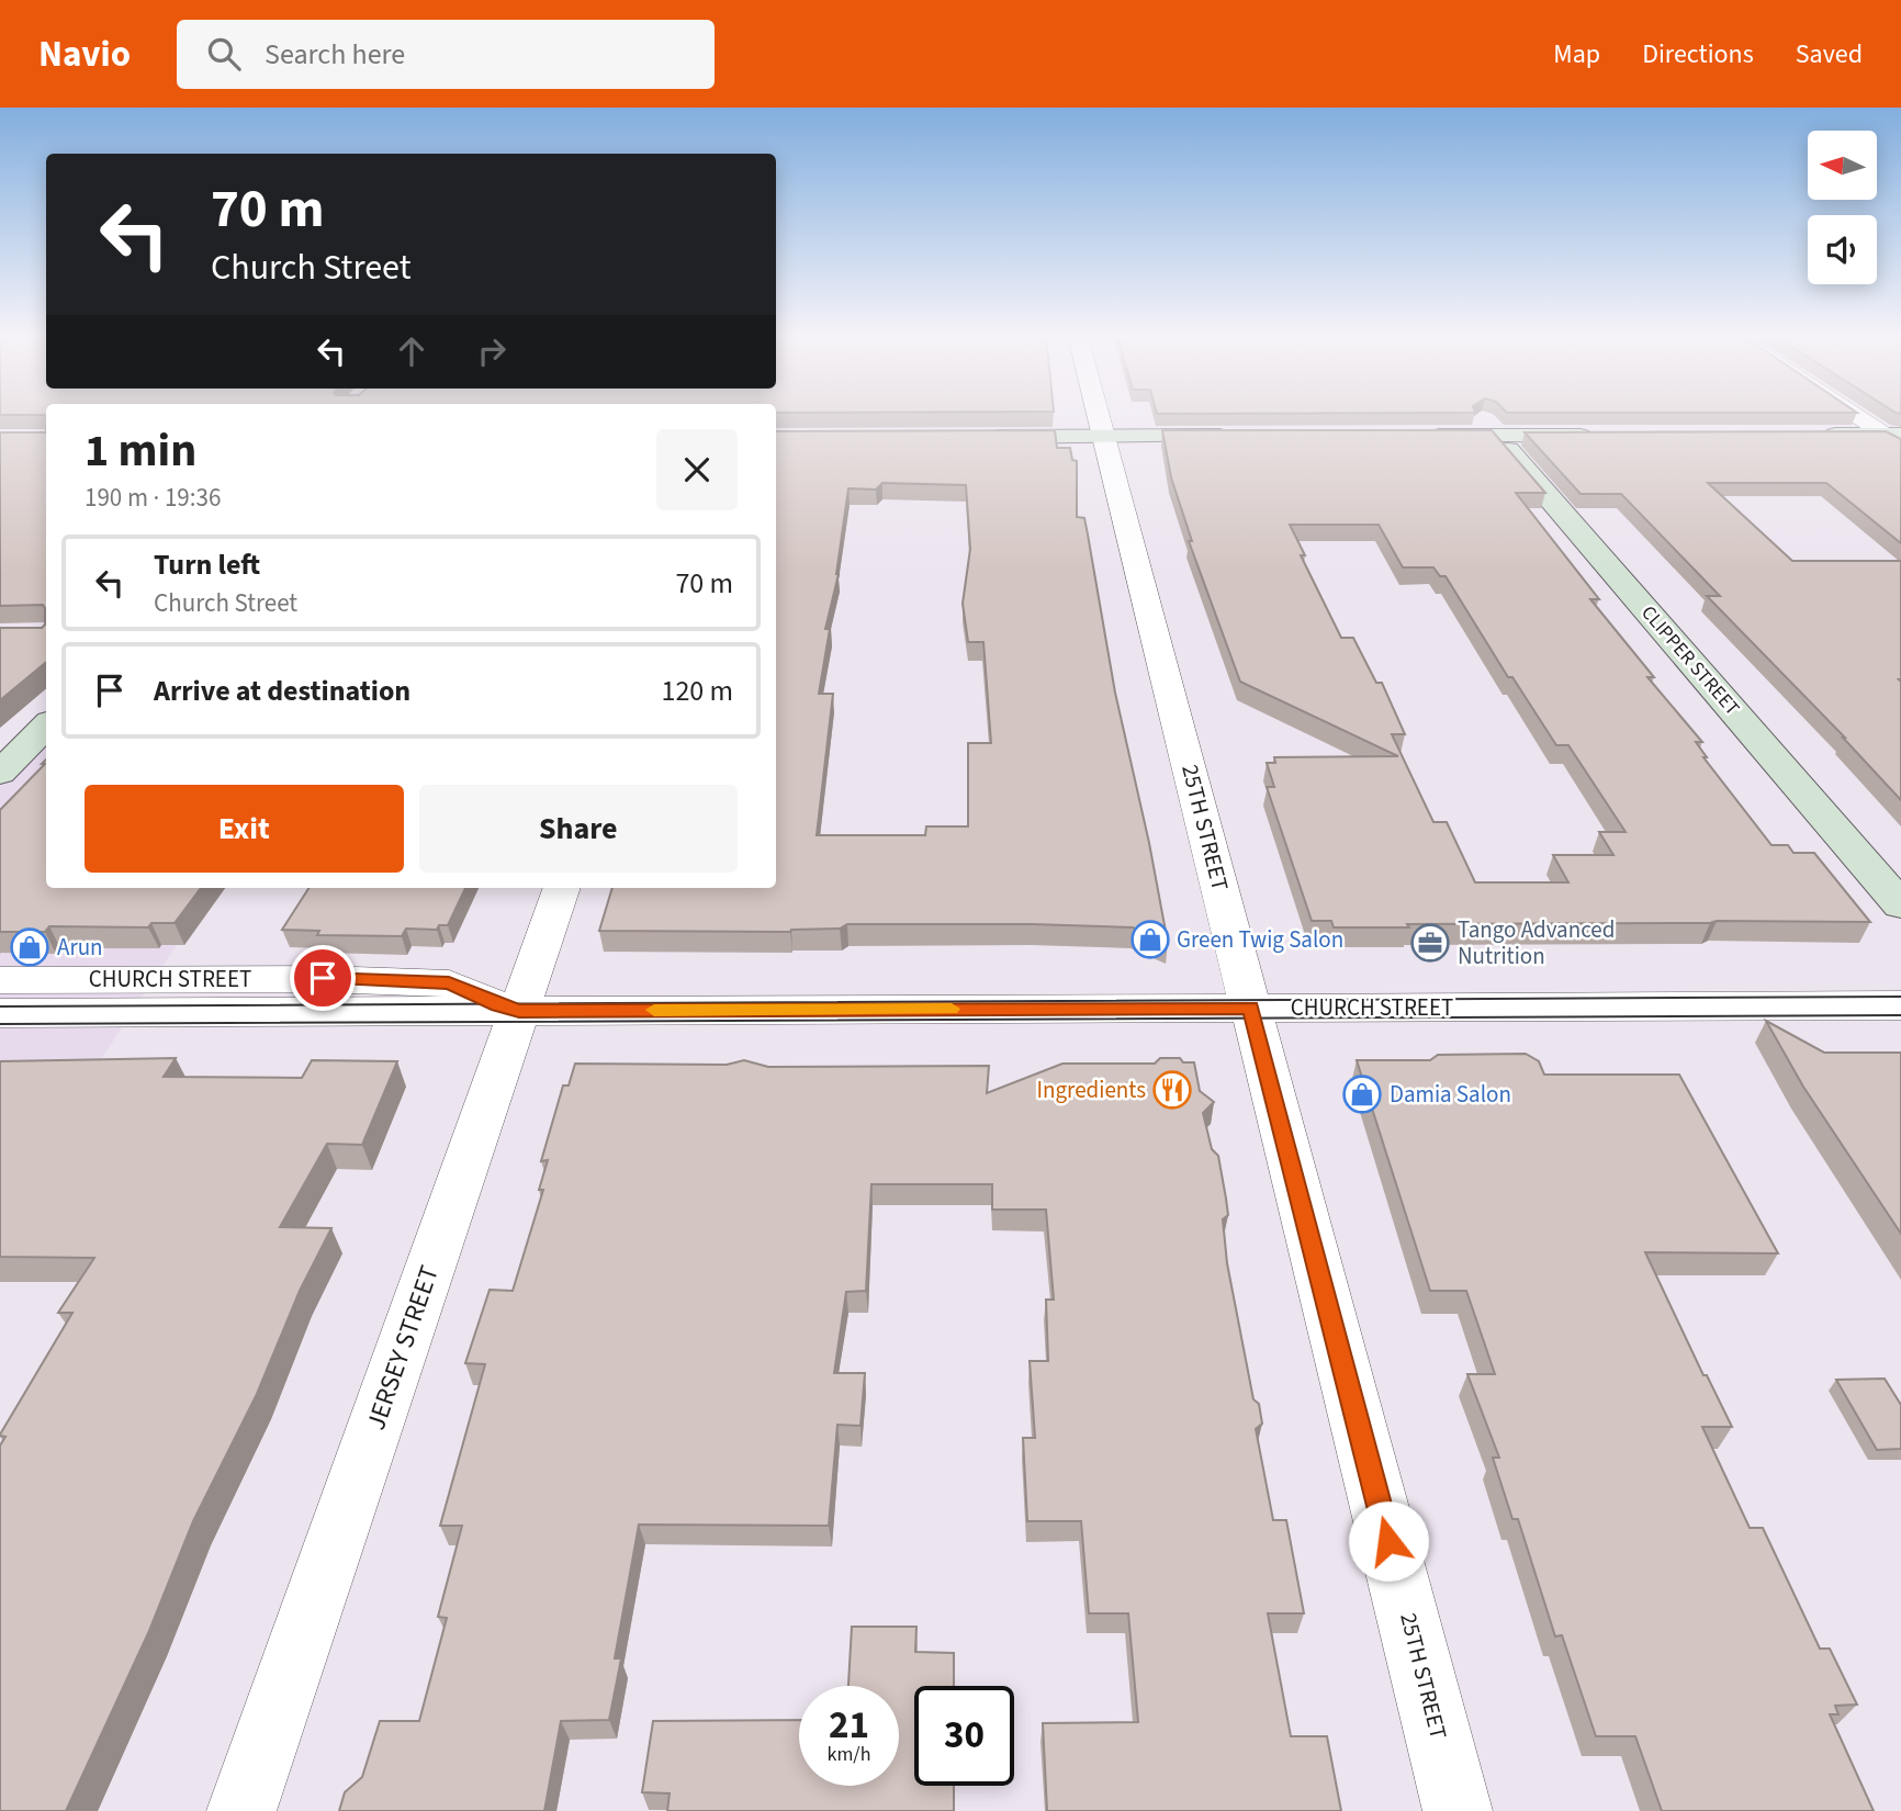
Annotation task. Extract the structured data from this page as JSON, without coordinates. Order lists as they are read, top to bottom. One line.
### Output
{"streets":{"street":["CLIPPER STREET","25TH STREET","CHURCH STREET","JERSEY STREET"]},"crossings":[["25TH STREET","CHURCH STREET"],["CHURCH STREET","JERSEY STREET"]],"places":{"shop":["Green Twig Salon","Arun","Damia Salon"],"office":["Tango Advanced Nutrition"],"restaurant":["Ingredients"]},"north":"left","page":{"header":"Navio","search":"Search here","nav":["Map","Directions","Saved"],"turn":["70 m","Church Street"],"heading":["1 min","190 m · 19:36"],"list":[{"name":"Turn left","note":"Church Street","value":"70 m"},{"name":"Arrive at destination","value":"120 m"}],"buttons":["Exit","Share"],"speed":"21 km/h","limit":"30"}}
